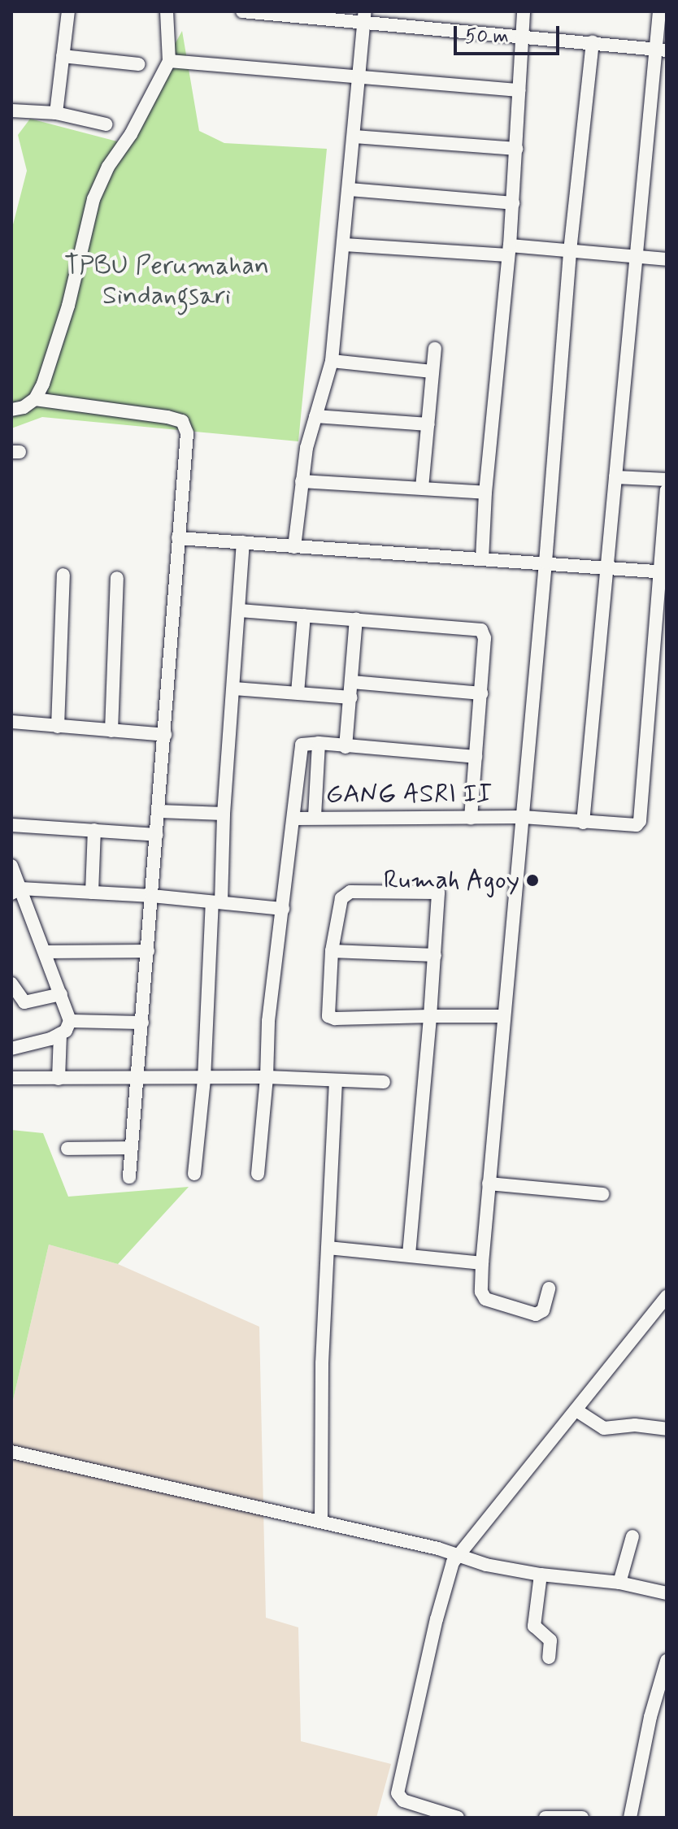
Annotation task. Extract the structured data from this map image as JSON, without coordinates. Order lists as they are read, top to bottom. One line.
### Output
{"streets":{"street":["GANG ASRI II"]},"parks":["TPBU Perumahan Sindangsari"],"places":["Rumah Agoy"],"scale_bar":"50 m"}
